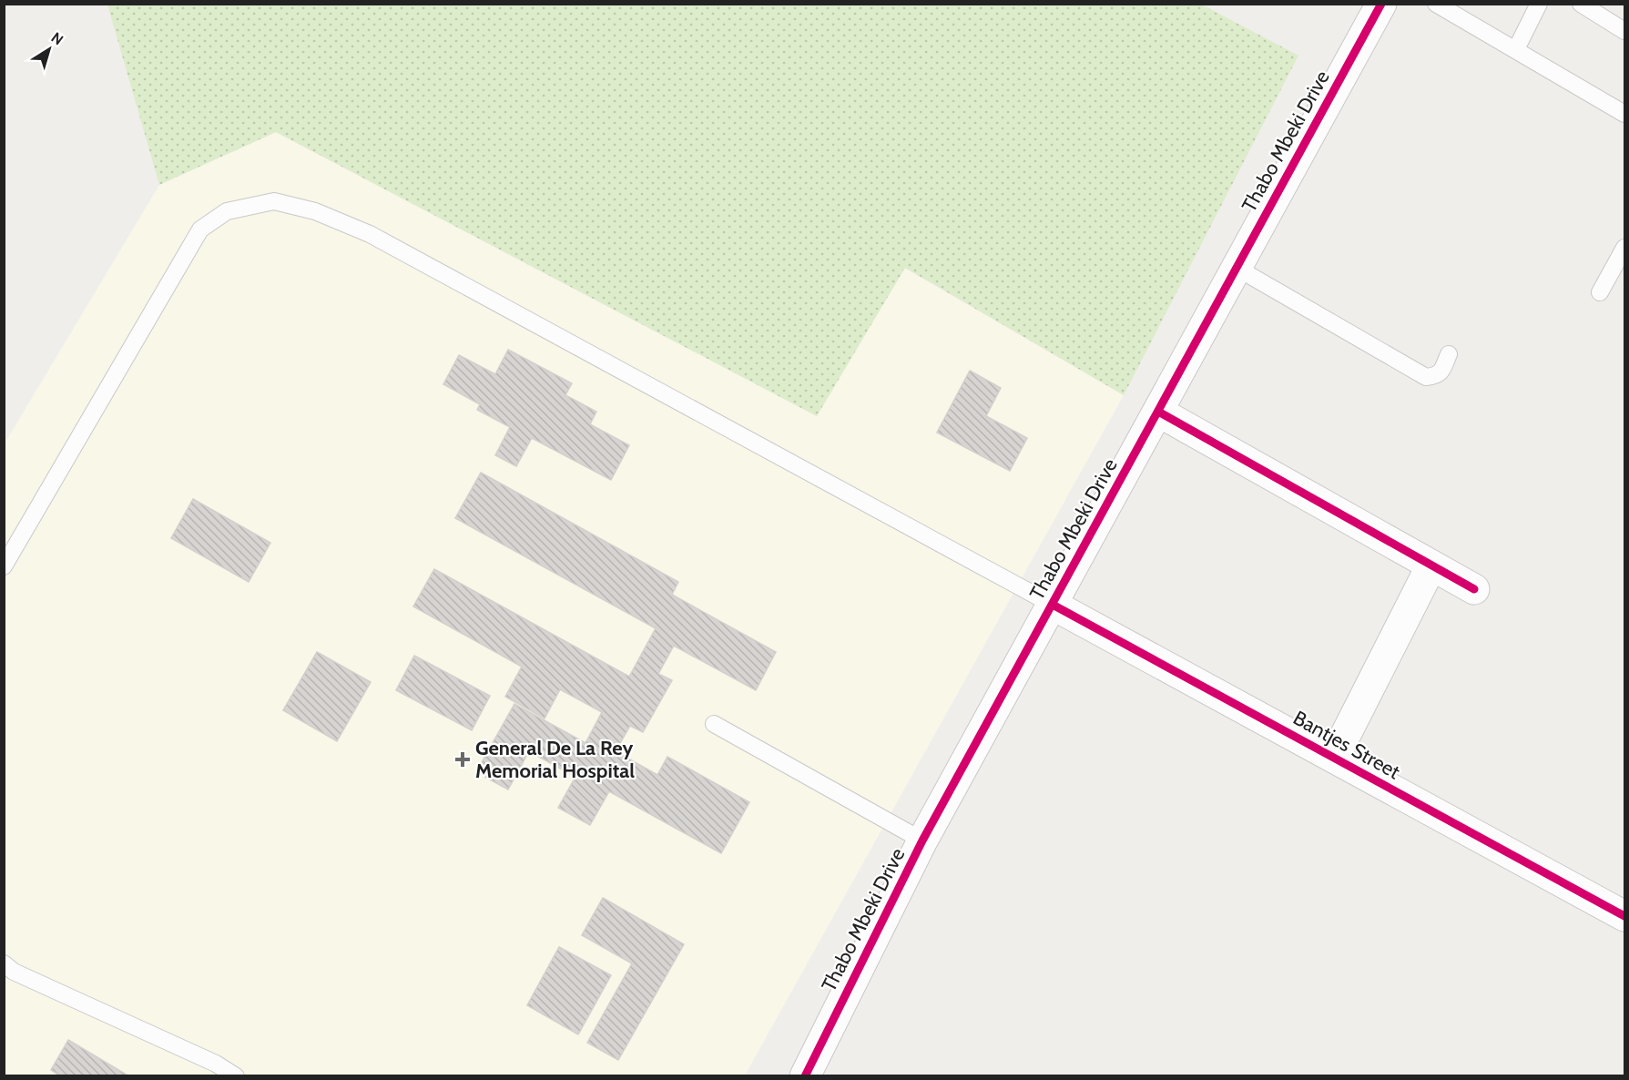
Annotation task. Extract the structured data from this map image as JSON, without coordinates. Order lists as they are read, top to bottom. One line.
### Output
{"streets":{"street":["Thabo Mbeki Drive","Bantjes Street"]},"crossings":[["Thabo Mbeki Drive","Bantjes Street"]],"places":{"health":["General De La Rey Memorial Hospital"]},"north":"top right"}
